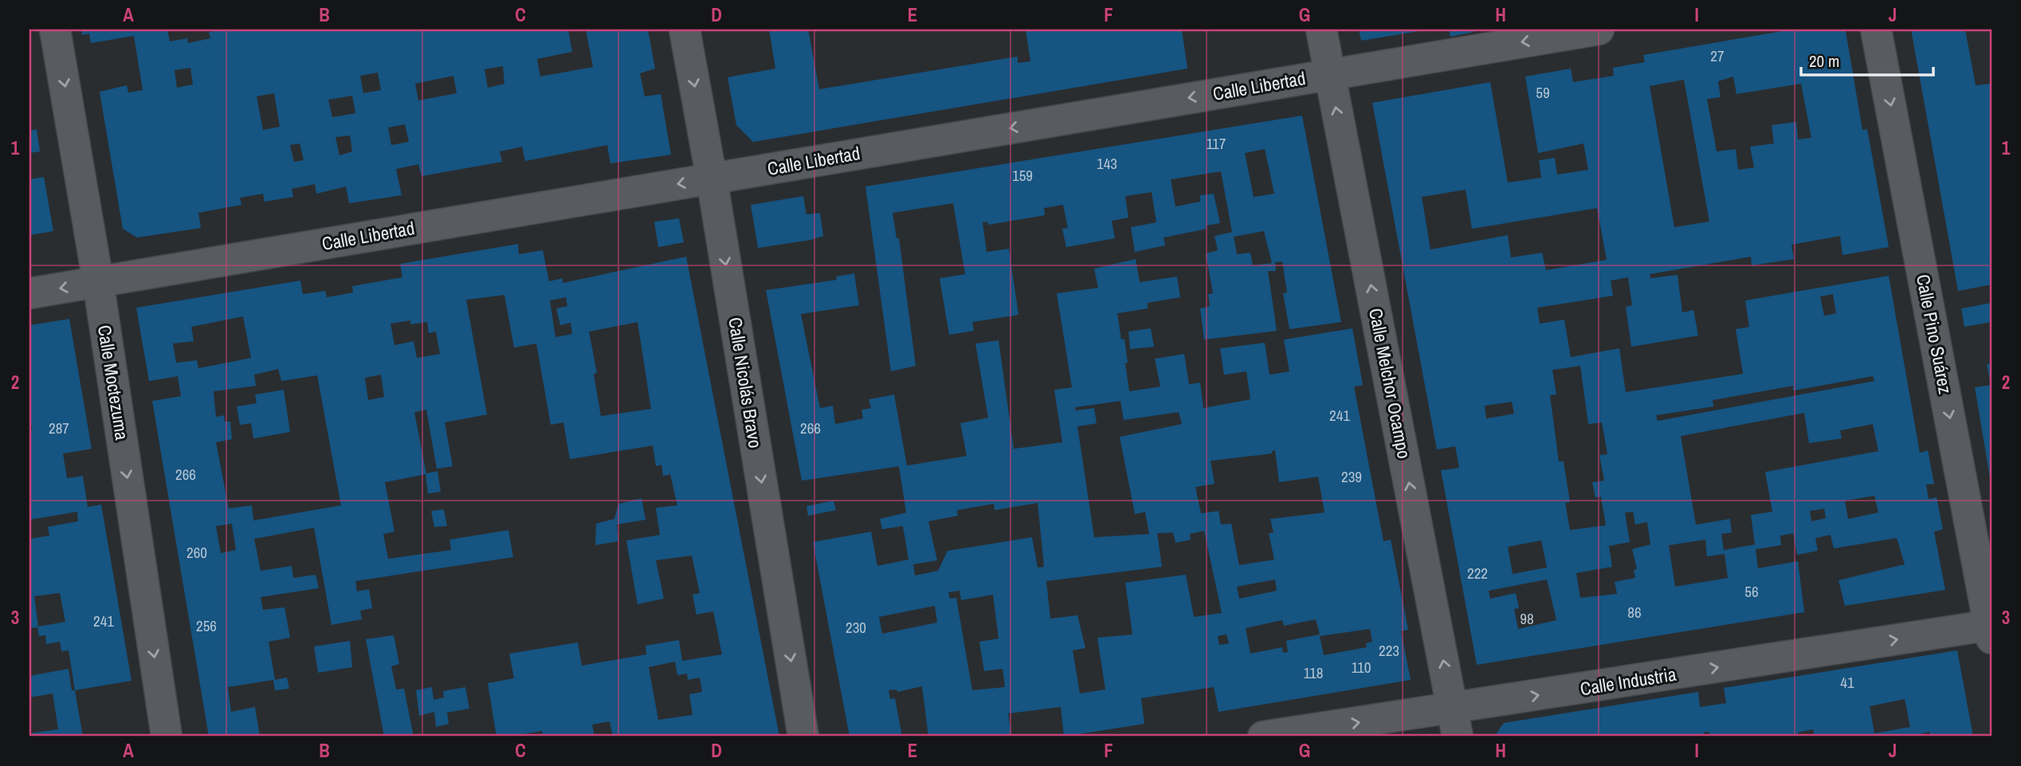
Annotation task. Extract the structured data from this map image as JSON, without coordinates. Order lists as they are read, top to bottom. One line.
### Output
{"streets":{"street":["Calle Libertad","Calle Pino Suárez","Calle Moctezuma","Calle Nicolás Bravo","Calle Melchor Ocampo","Calle Industria"]},"crossings":[["Calle Libertad","Calle Moctezuma"],["Calle Libertad","Calle Nicolás Bravo"],["Calle Libertad","Calle Melchor Ocampo"],["Calle Pino Suárez","Calle Industria"],["Calle Melchor Ocampo","Calle Industria"]],"one_way":["Calle Libertad","Calle Pino Suárez","Calle Moctezuma","Calle Nicolás Bravo","Calle Melchor Ocampo","Calle Industria"],"house_numbers":["27","59","117","143","159","241","287","266","266","239","260","222","56","86","98","241","256","230","223","110","118","41"],"scale_bar":"20 m","grid":{"columns":["A","B","C","D","E","F","G","H","I","J"],"rows":["1","2","3"]}}
